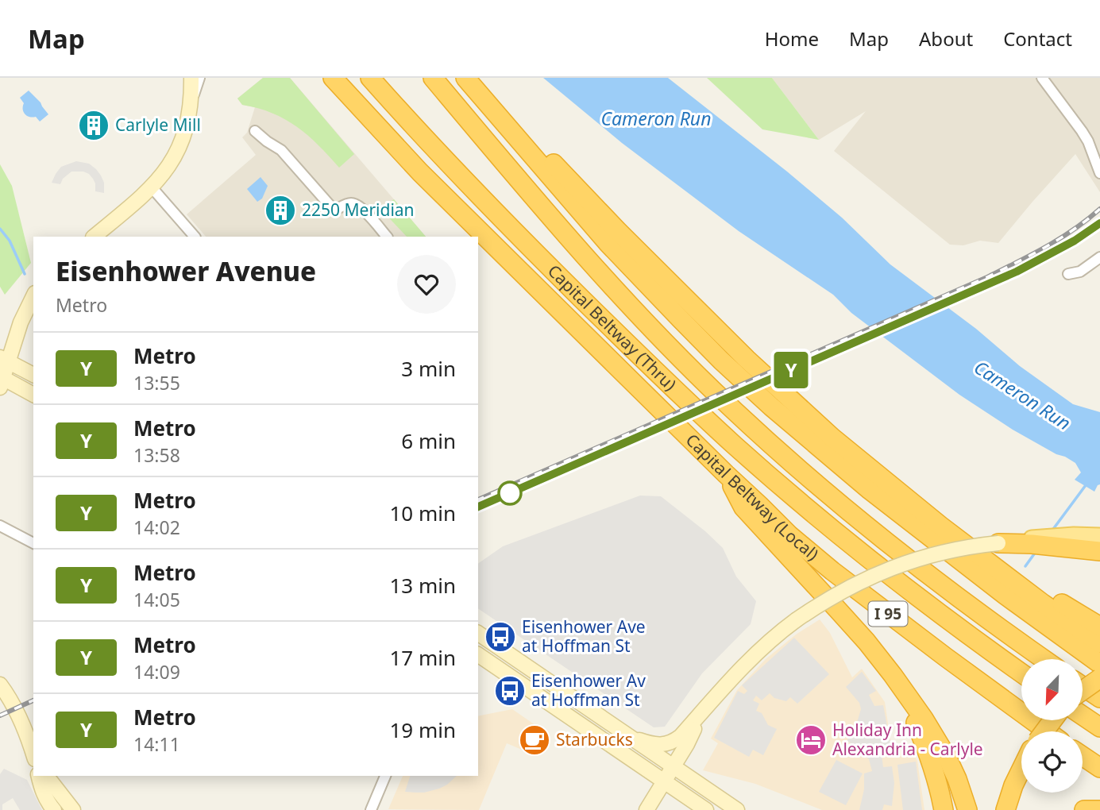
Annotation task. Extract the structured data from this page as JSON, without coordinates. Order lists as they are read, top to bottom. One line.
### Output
{"streets":{"highway":["Capital Beltway (Thru)","Capital Beltway (Local)","I 95"]},"water":["Cameron Run"],"places":{"building":["Carlyle Mill","2250 Meridian"],"bus stop":["Eisenhower Ave at Hoffman St","Eisenhower Av at Hoffman St"],"cafe":["Starbucks"],"hotel":["Holiday Inn Alexandria - Carlyle"]},"lines":["metro line Y"],"north":"bottom left","page":{"header":"Map","nav":["Home","Map","About","Contact"],"on_map":"Y","heading":["Eisenhower Avenue","Metro"],"list":[{"mark":"Y","name":"Metro","note":"13:55","value":"3 min"},{"mark":"Y","name":"Metro","note":"13:58","value":"6 min"},{"mark":"Y","name":"Metro","note":"14:02","value":"10 min"},{"mark":"Y","name":"Metro","note":"14:05","value":"13 min"},{"mark":"Y","name":"Metro","note":"14:09","value":"17 min"},{"mark":"Y","name":"Metro","note":"14:11","value":"19 min"}]}}
